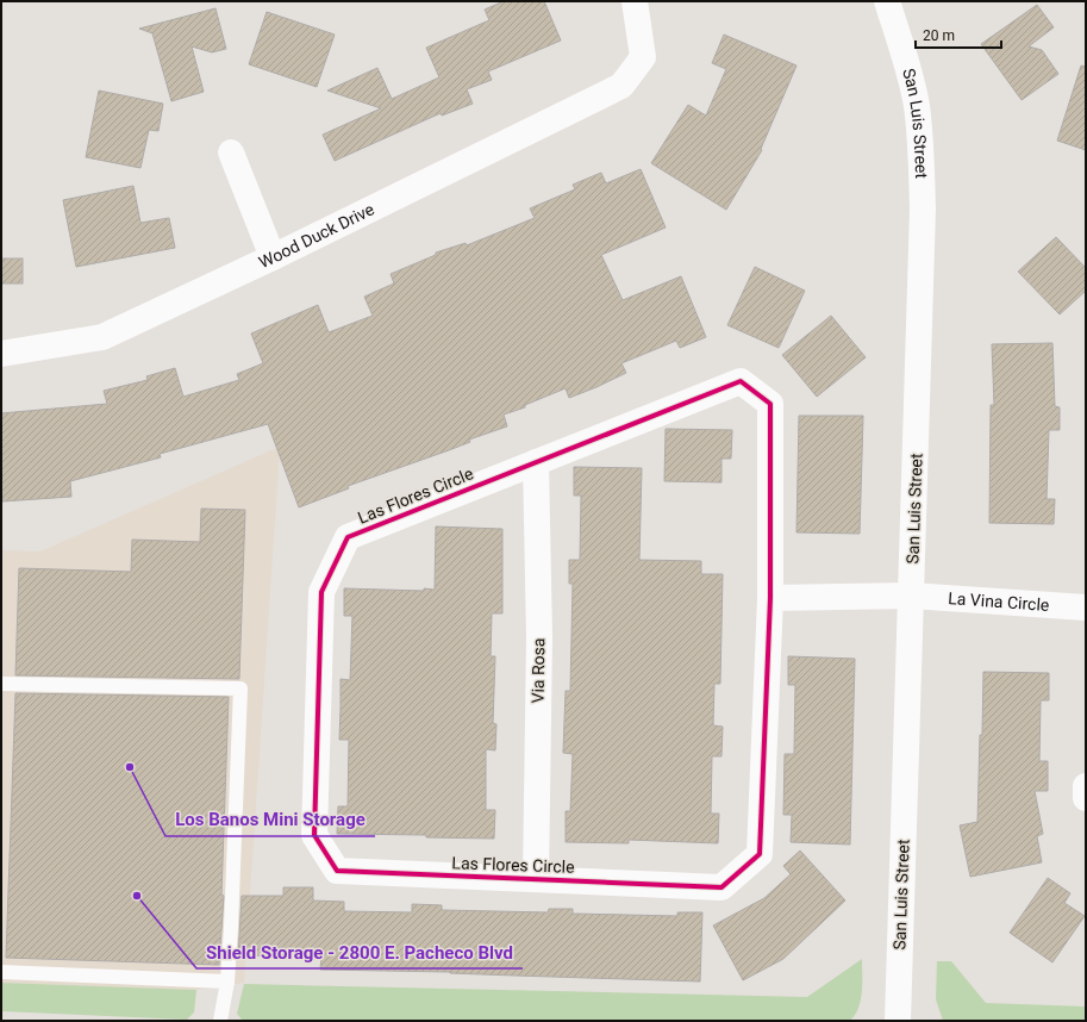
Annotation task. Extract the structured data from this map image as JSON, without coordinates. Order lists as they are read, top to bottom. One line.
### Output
{"streets":{"street":["San Luis Street","Wood Duck Drive","Las Flores Circle","La Vina Circle","Via Rosa"]},"crossings":[["San Luis Street","La Vina Circle"],["Las Flores Circle","Via Rosa"]],"places":["Los Banos Mini Storage","Shield Storage - 2800 E. Pacheco Blvd"],"scale_bar":"20 m"}
